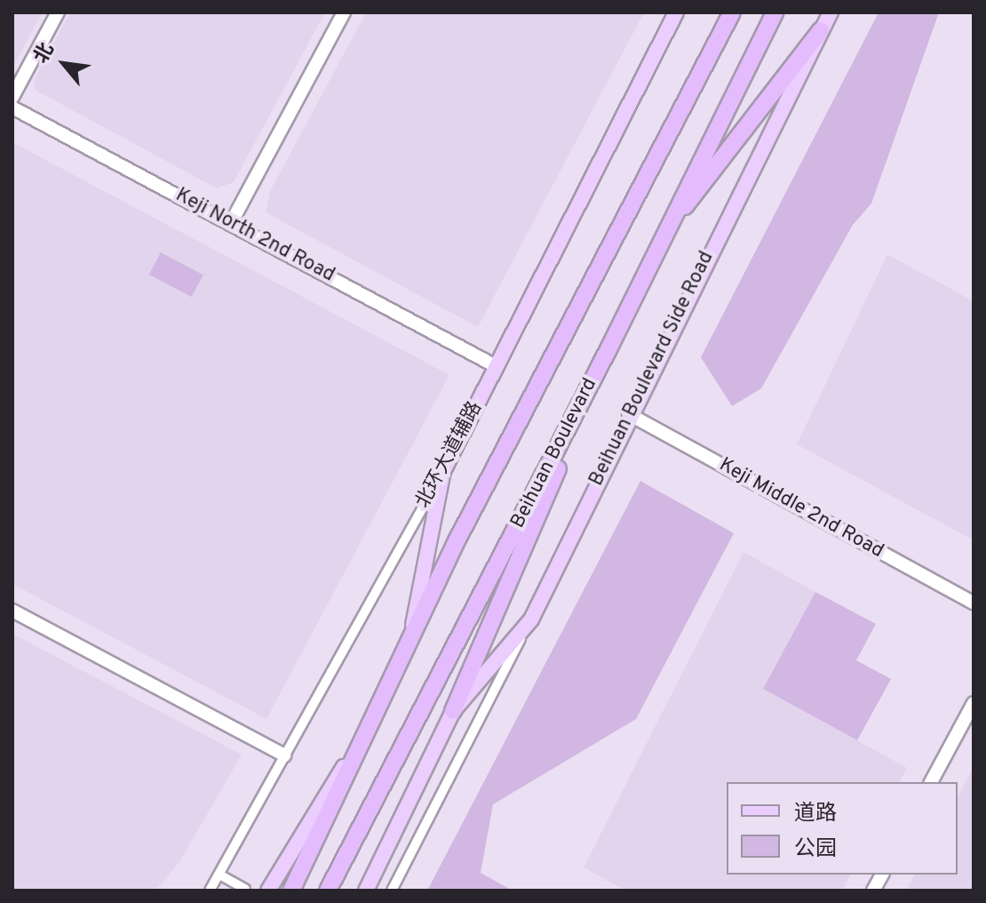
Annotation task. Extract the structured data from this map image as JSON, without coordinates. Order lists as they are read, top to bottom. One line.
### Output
{"streets":{"highway":["Beihuan Boulevard"],"main road":["Beihuan Boulevard Side Road","北环大道辅路"],"street":["Keji North 2nd Road","Keji Middle 2nd Road"]},"crossings":[["Keji North 2nd Road","北环大道辅路"],["Beihuan Boulevard Side Road","Keji Middle 2nd Road"]],"legend":["道路","公园"],"north":"top left"}
